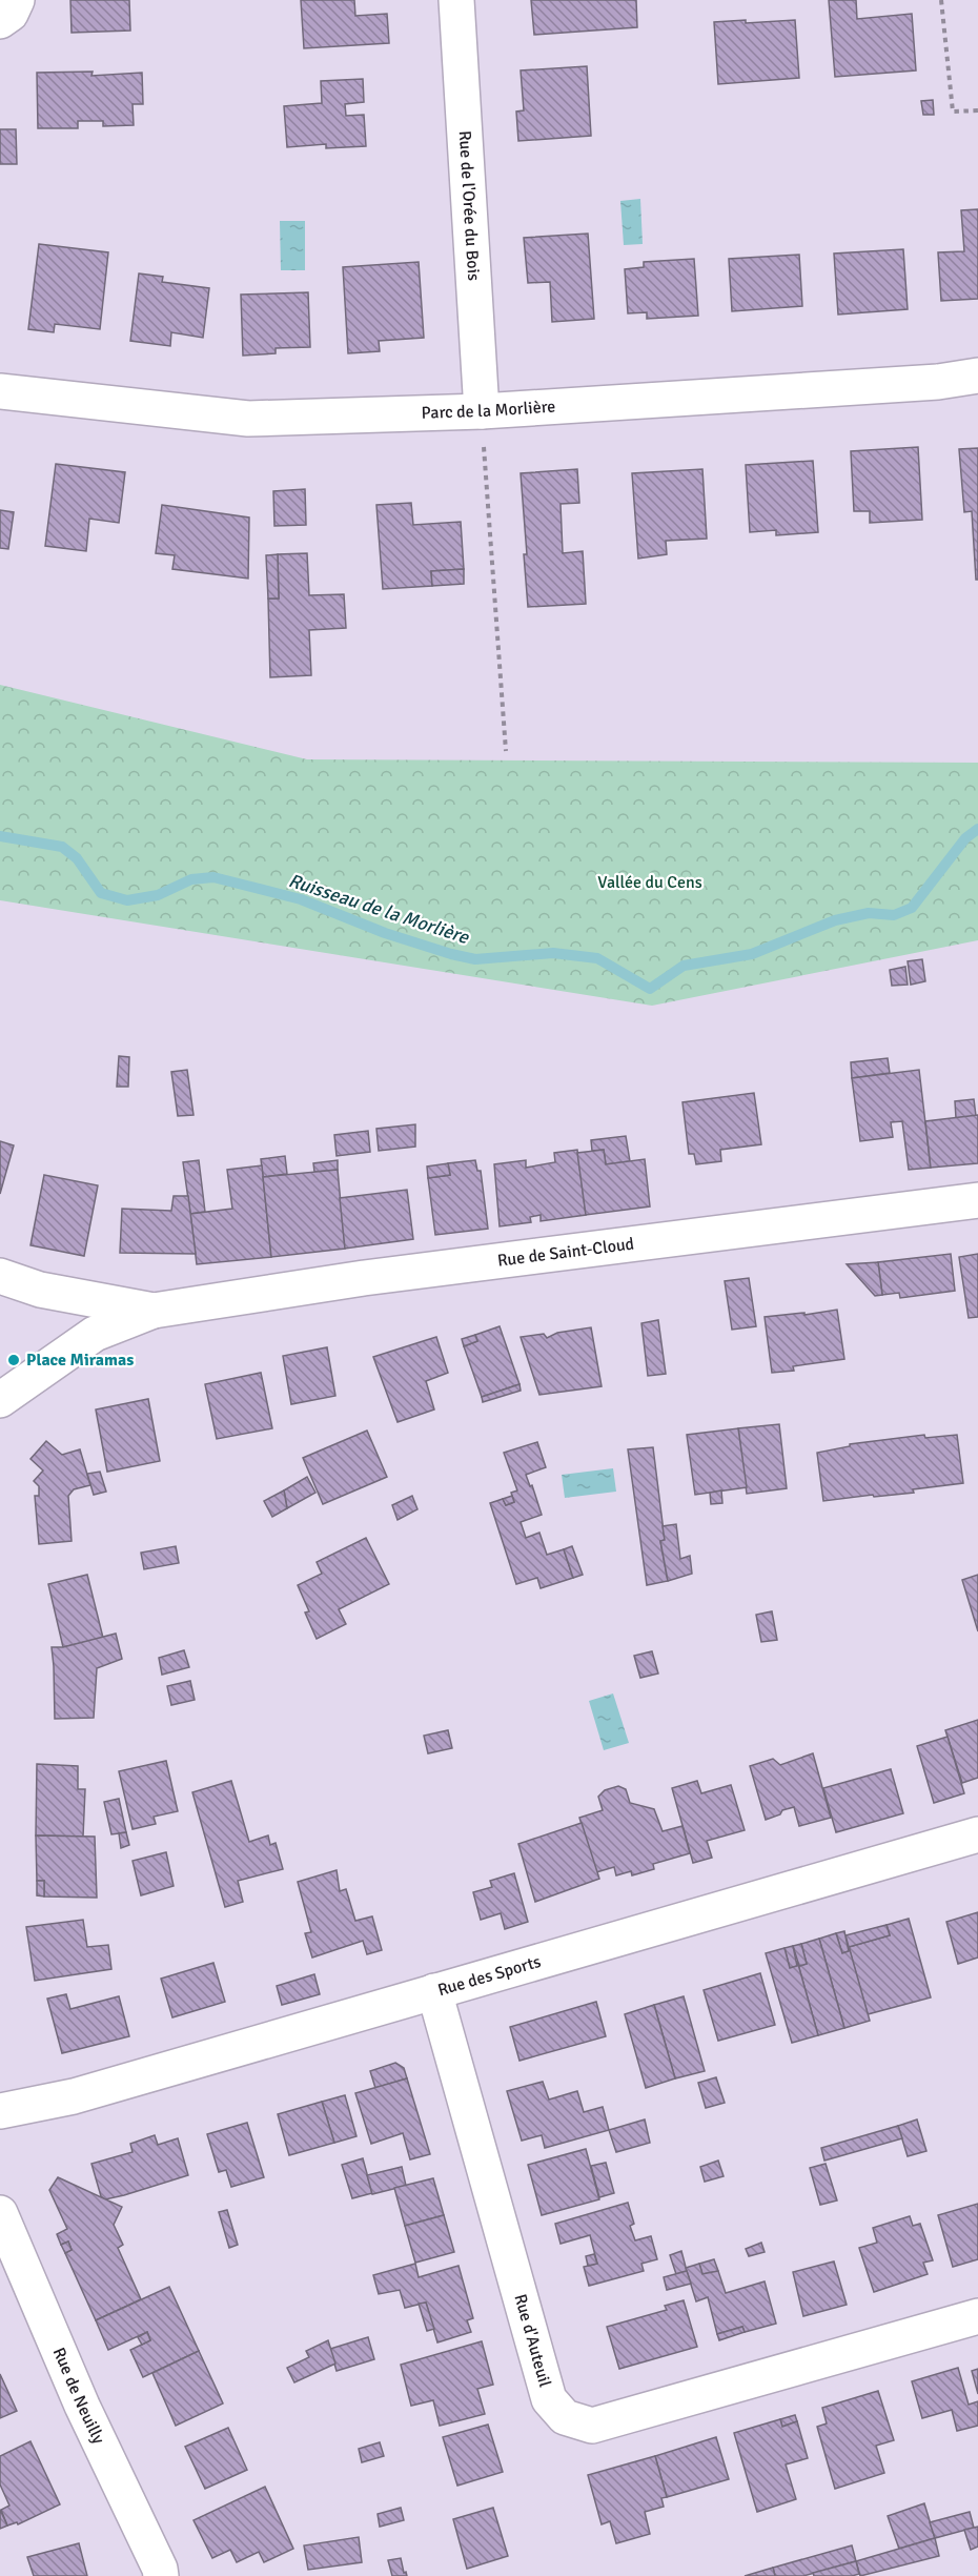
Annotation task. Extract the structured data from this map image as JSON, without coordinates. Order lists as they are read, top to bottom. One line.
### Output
{"streets":{"street":["Rue de l'Orée du Bois","Parc de la Morlière","Rue de Saint-Cloud","Rue des Sports","Rue d'Auteuil","Rue de Neuilly"]},"crossings":[["Rue de l'Orée du Bois","Parc de la Morlière"],["Rue des Sports","Rue d'Auteuil"]],"water":["Ruisseau de la Morlière"],"parks":["Vallée du Cens"],"places":["Place Miramas"]}
